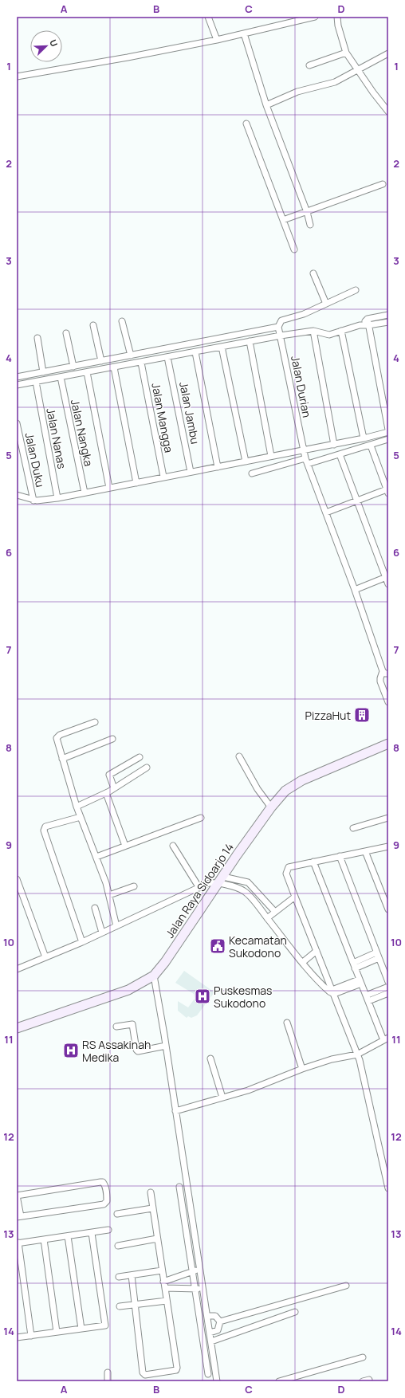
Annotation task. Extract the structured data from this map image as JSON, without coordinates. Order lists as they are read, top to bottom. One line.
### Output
{"streets":{"main road":["Jalan Raya Sidoarjo 14"],"street":["Jalan Durian","Jalan Jambu","Jalan Mangga","Jalan Nangka","Jalan Nanas","Jalan Duku"]},"places":{"building":["PizzaHut"],"public building":["Kecamatan Sukodono"],"hospital":["Puskesmas Sukodono","RS Assakinah Medika"]},"north":"top right","grid":{"columns":["A","B","C","D"],"rows":["1","2","3","4","5","6","7","8","9","10","11","12","13","14"]}}
